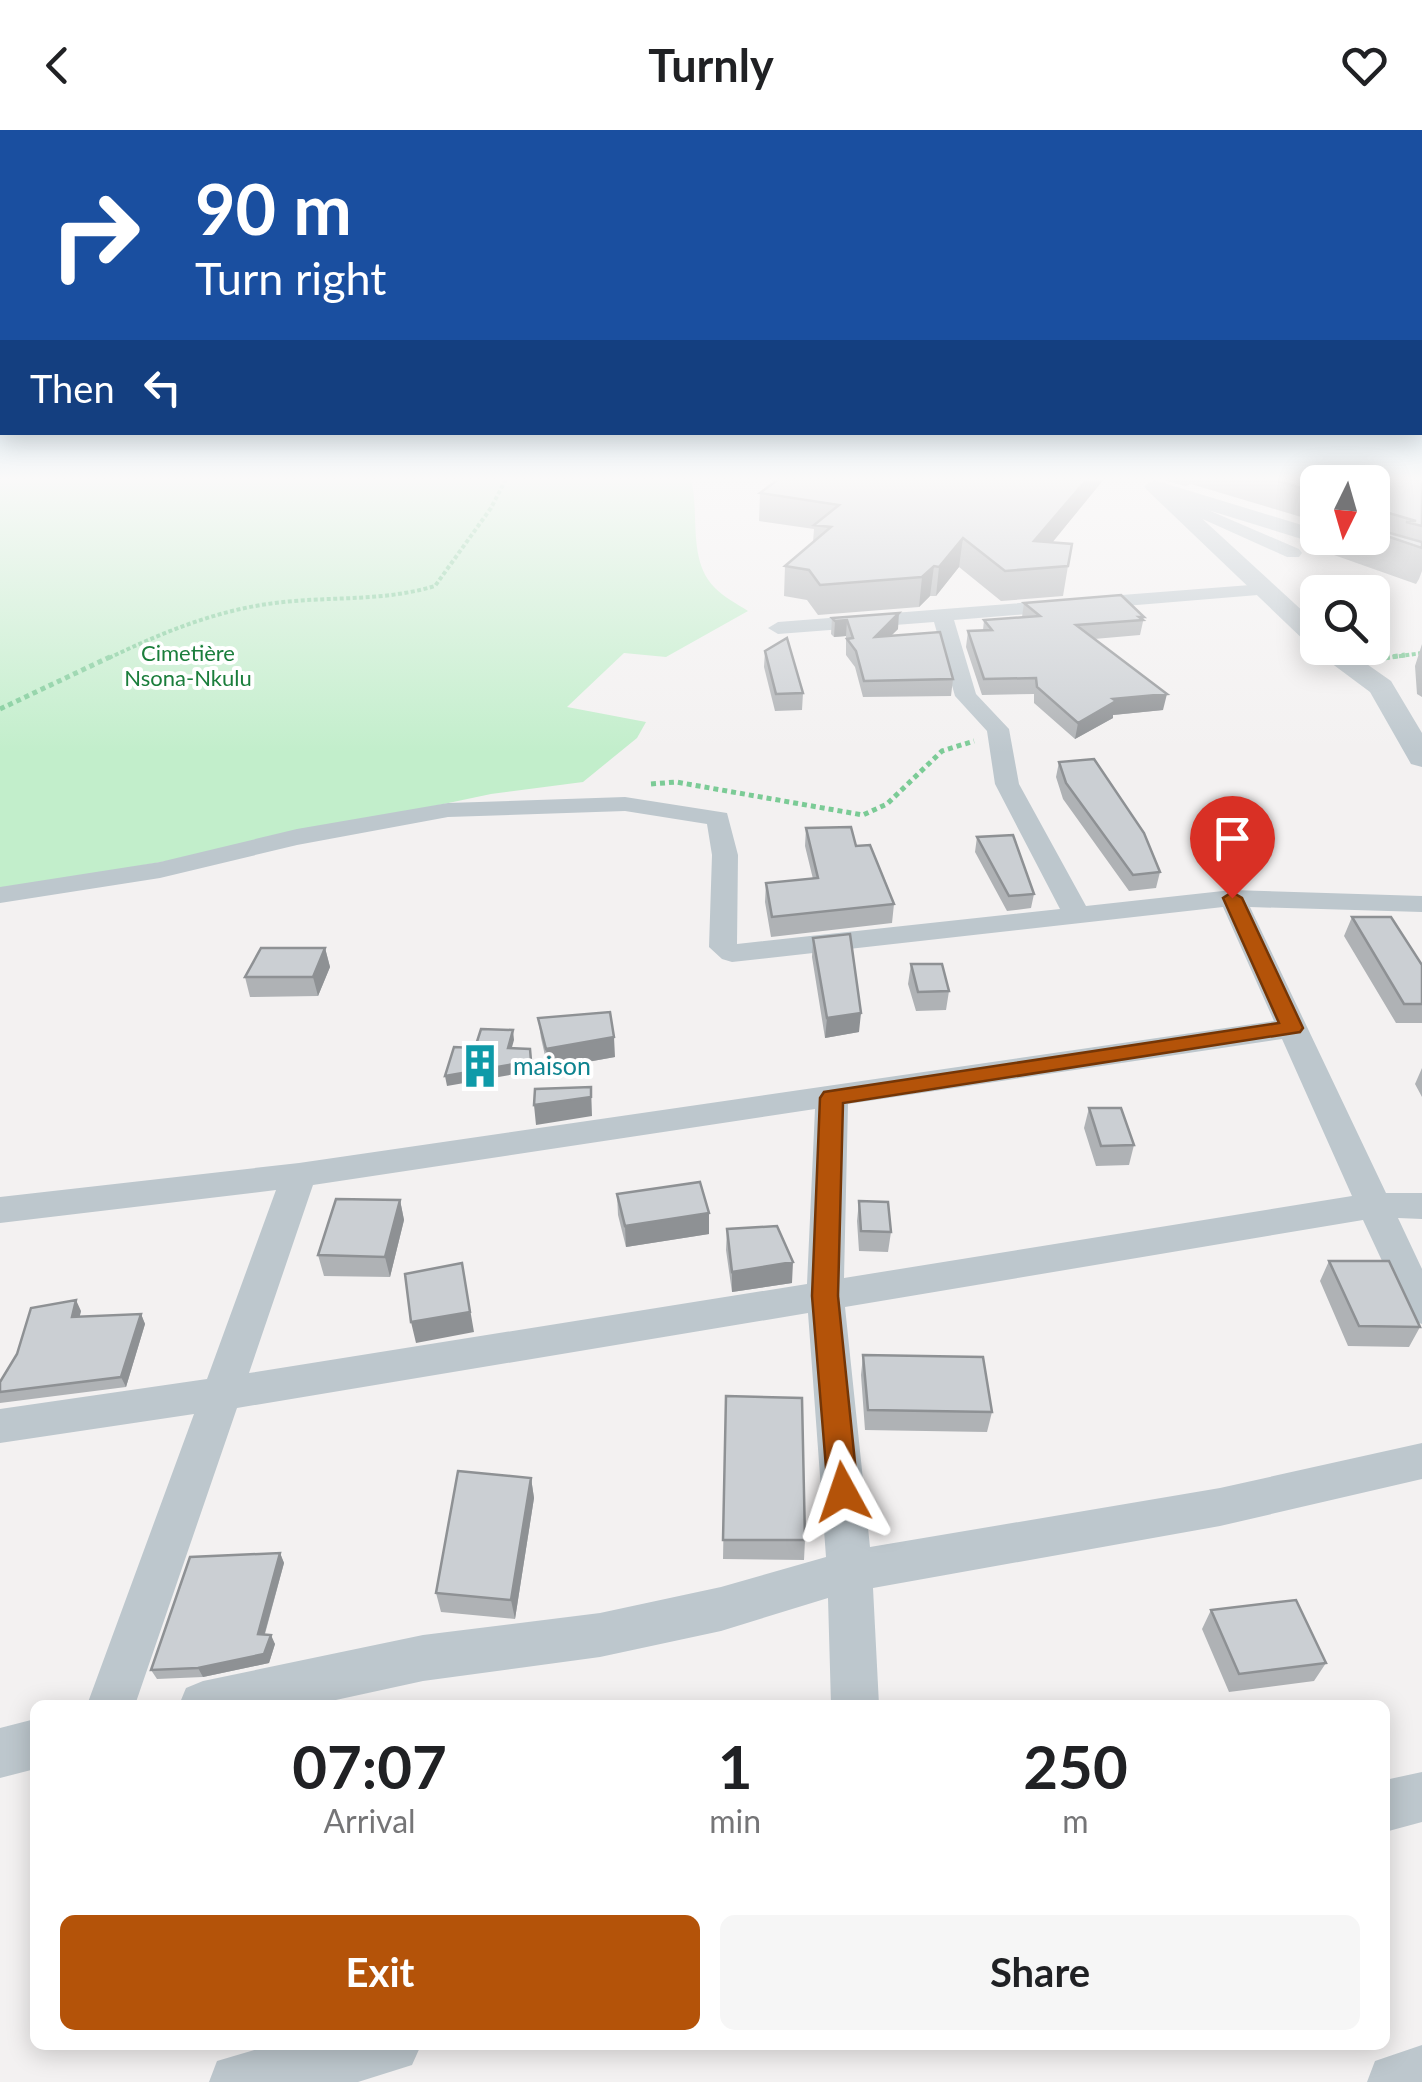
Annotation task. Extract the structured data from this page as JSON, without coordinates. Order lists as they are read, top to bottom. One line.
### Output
{"parks":["Cimetière Nsona-Nkulu"],"places":{"building":["maison"]},"north":"bottom","page":{"header":"Turnly","turn":["90 m","Turn right"],"then":"Then","eta":["07:07","Arrival","1","min","250","m"],"buttons":["Exit","Share"]}}
